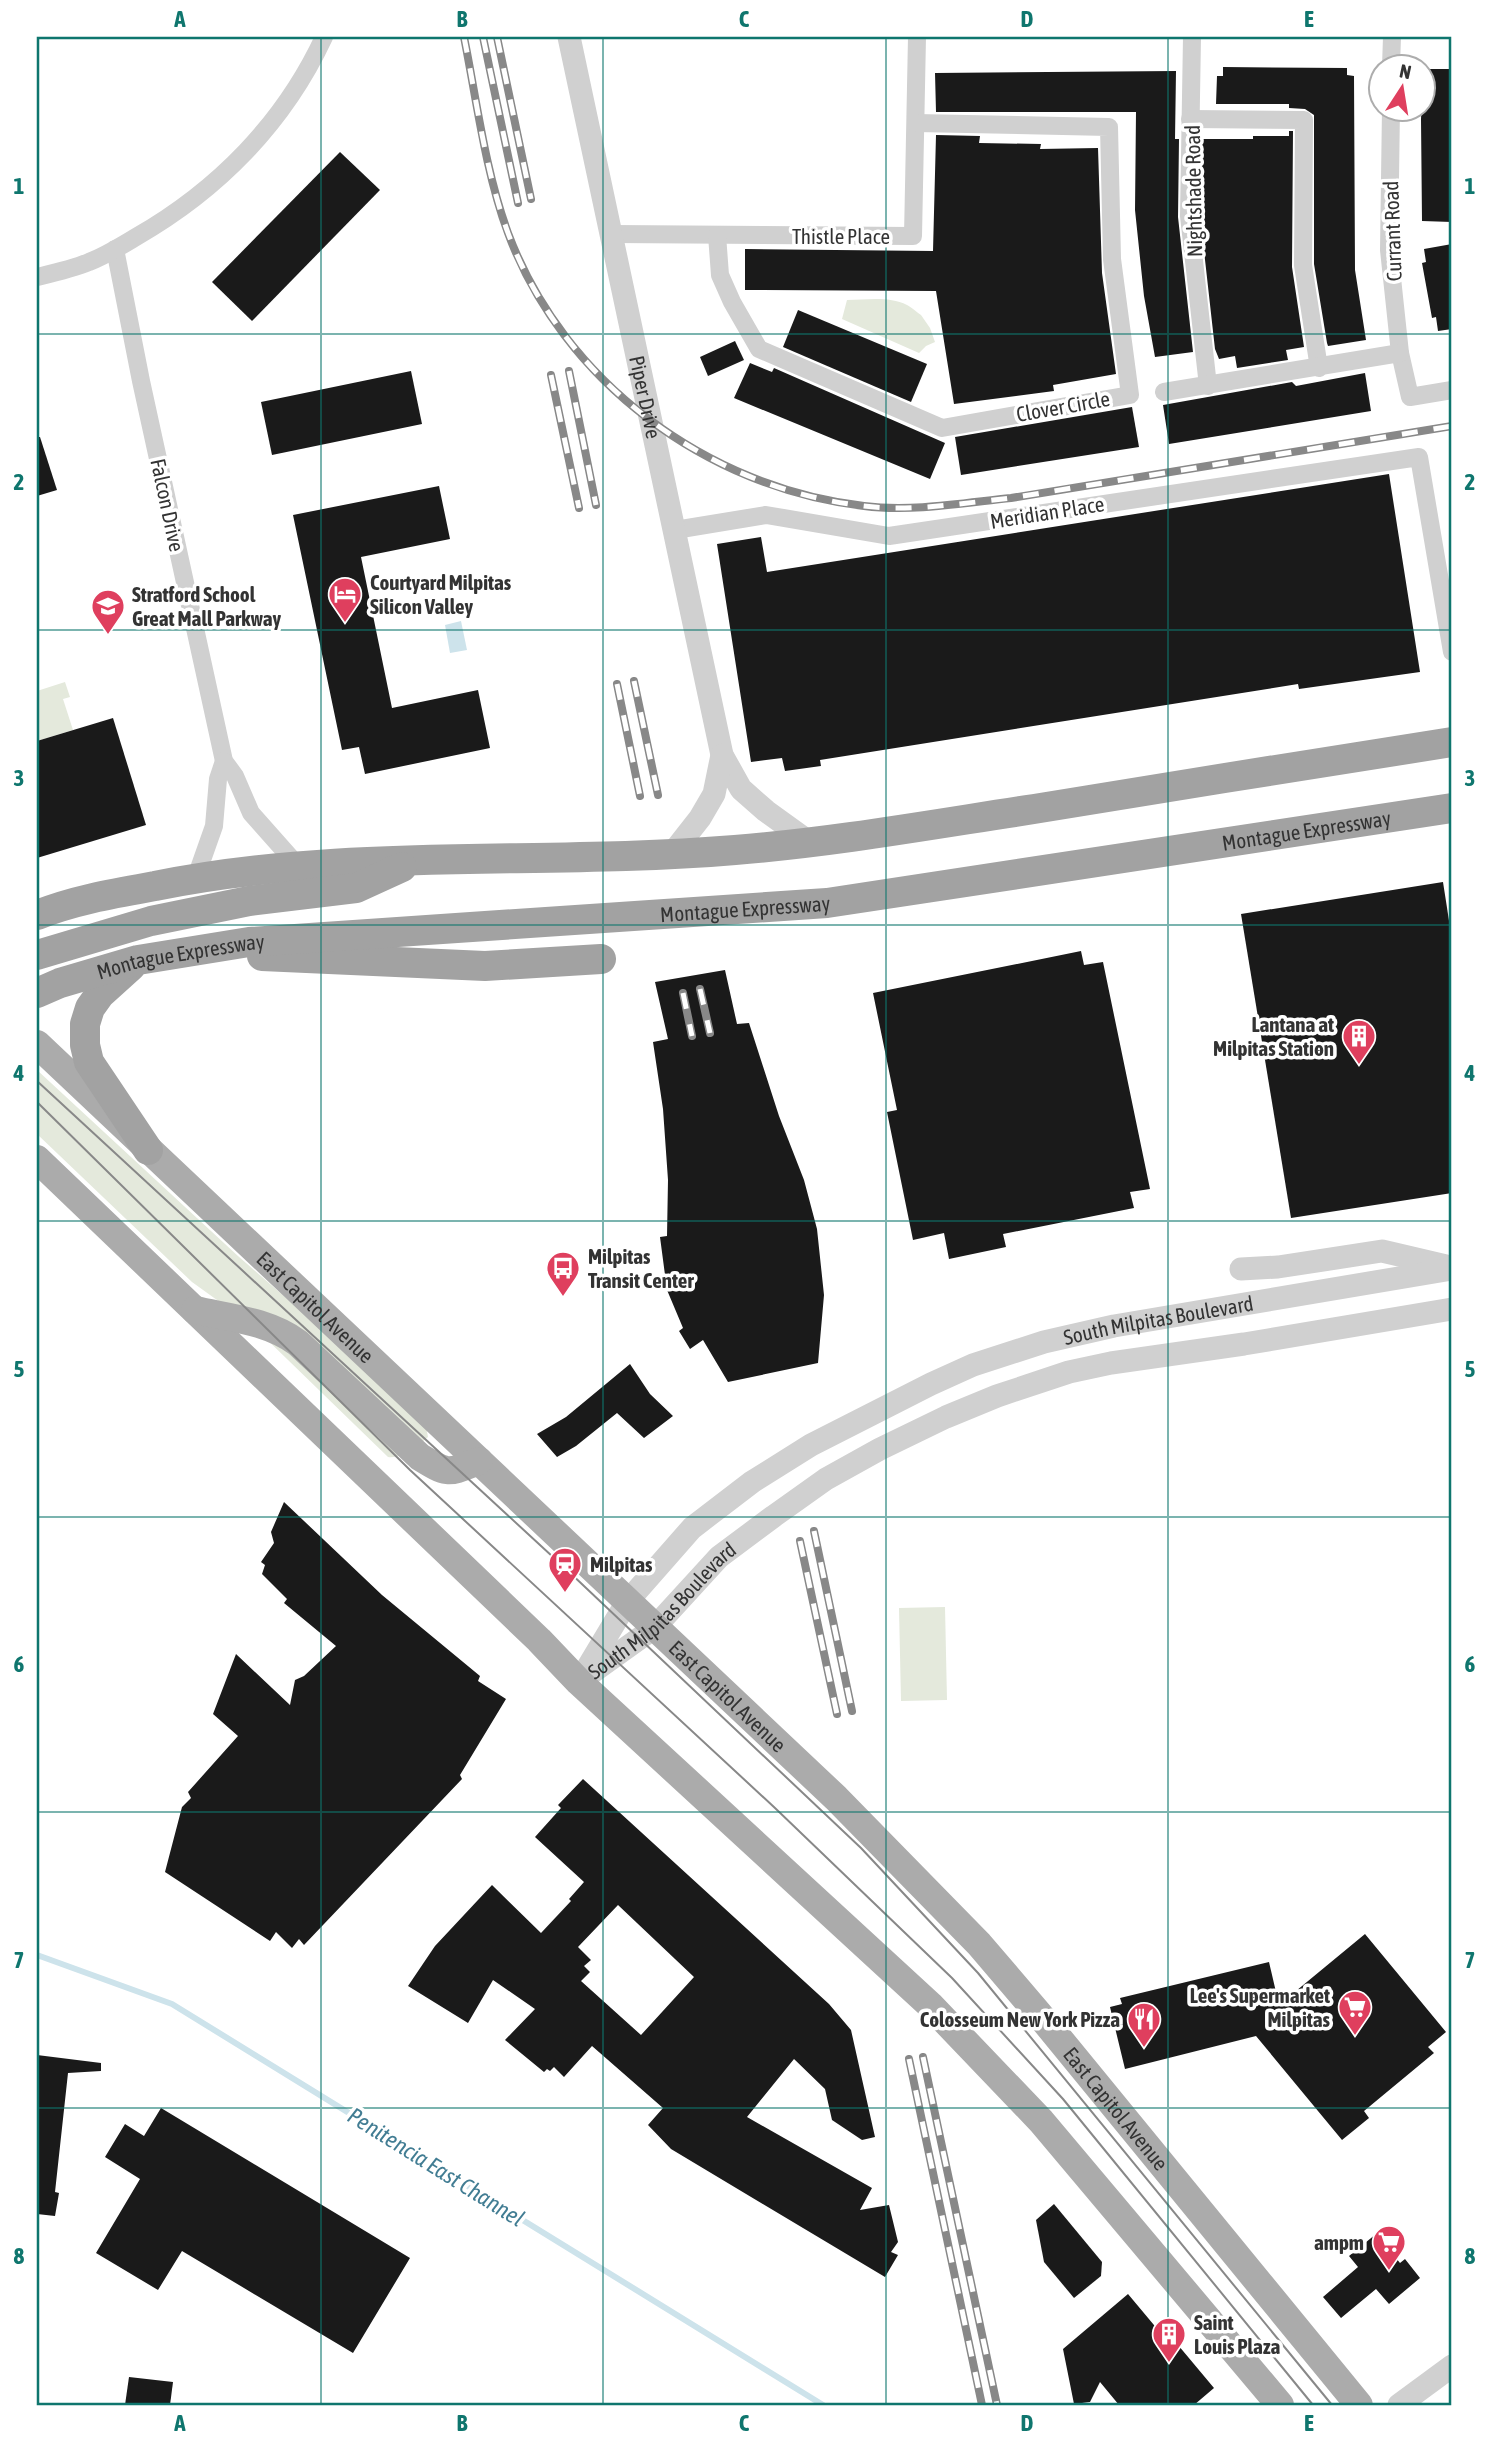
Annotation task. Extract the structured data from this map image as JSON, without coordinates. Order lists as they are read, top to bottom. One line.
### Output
{"streets":{"highway":["Montague Expressway"],"main road":["East Capitol Avenue"],"street":["Nightshade Road","Currant Road","Thistle Place","Piper Drive","Clover Circle","Falcon Drive","Meridian Place","South Milpitas Boulevard"]},"crossings":[["Thistle Place","Piper Drive"],["Thistle Place","Clover Circle"],["Piper Drive","Meridian Place"],["East Capitol Avenue","South Milpitas Boulevard"]],"water":["Penitencia East Channel"],"places":{"hotel":["Courtyard Milpitas Silicon Valley"],"school or university":["Stratford School Great Mall Parkway"],"building":["Lantana at Milpitas Station","Saint Louis Plaza"],"bus stop":["Milpitas Transit Center"],"station":["Milpitas"],"supermarket":["Lee's Supermarket Milpitas","ampm"],"restaurant":["Colosseum New York Pizza"]},"north":"top","grid":{"columns":["A","B","C","D","E"],"rows":["1","2","3","4","5","6","7","8"]}}
